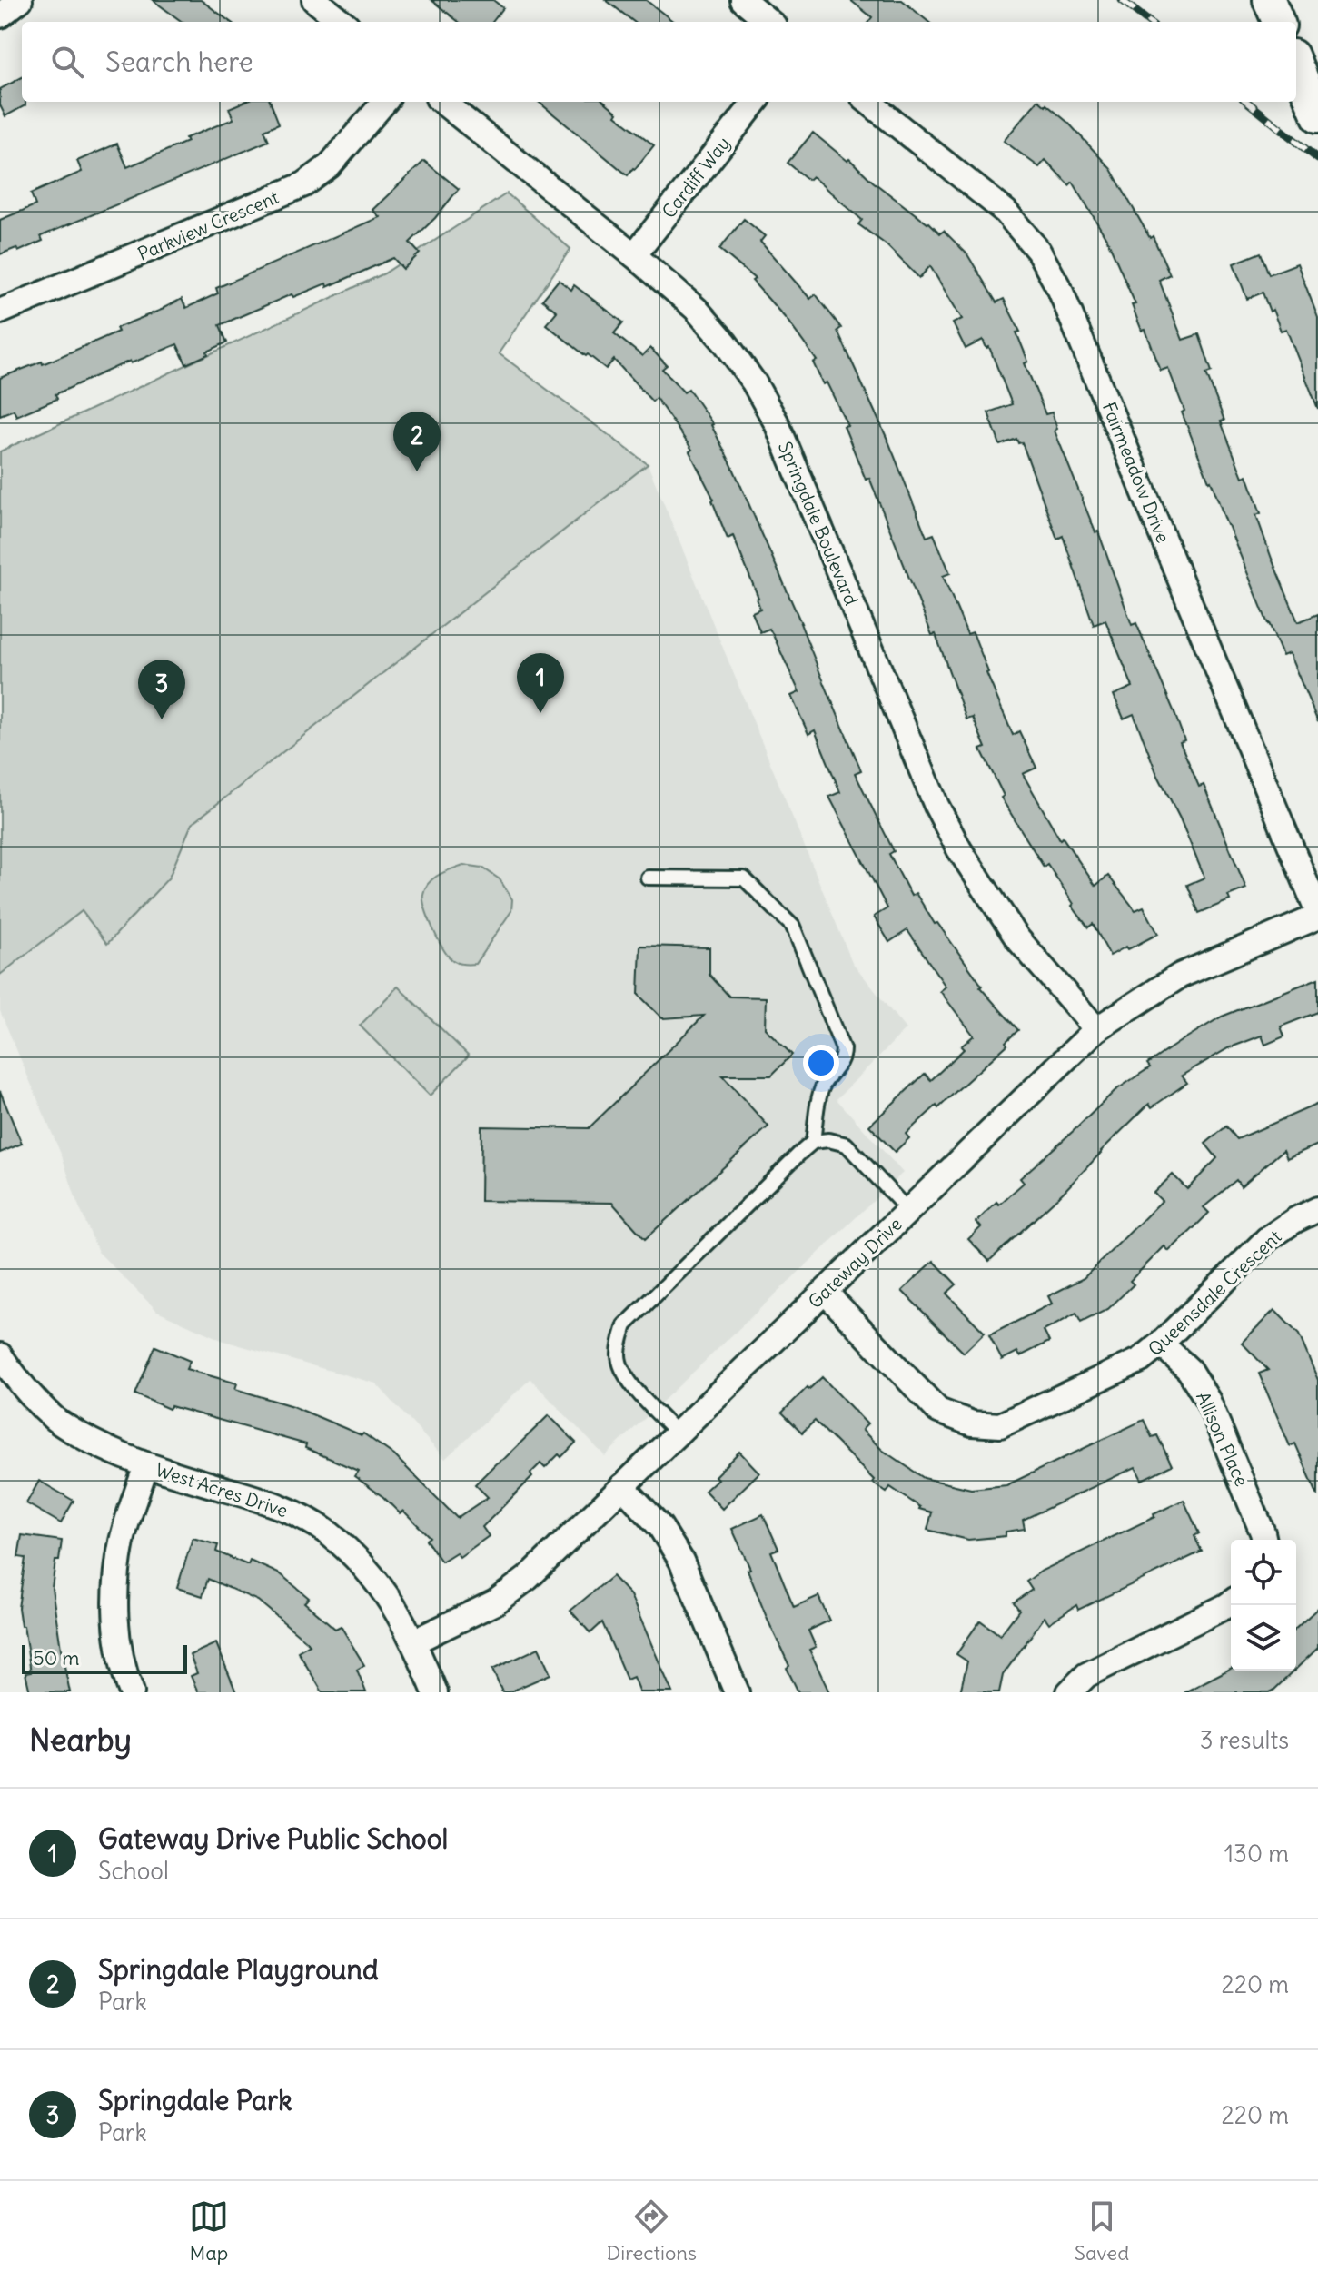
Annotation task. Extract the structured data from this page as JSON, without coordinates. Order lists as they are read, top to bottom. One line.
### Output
{"streets":{"street":["Cardiff Way","Parkview Crescent","Fairmeadow Drive","Springdale Boulevard","Gateway Drive","Queensdale Crescent","Allison Place","West Acres Drive"]},"crossings":[["Cardiff Way","Springdale Boulevard"],["Fairmeadow Drive","Gateway Drive"],["Springdale Boulevard","Gateway Drive"],["Gateway Drive","Queensdale Crescent"],["Gateway Drive","West Acres Drive"],["Queensdale Crescent","Allison Place"]],"scale_bar":"50 m","page":{"search":"Search here","pins":["2","1","3"],"scale":"50 m","heading":["Nearby","3 results"],"list":[{"mark":"1","name":"Gateway Drive Public School","note":"School","value":"130 m"},{"mark":"2","name":"Springdale Playground","note":"Park","value":"220 m"},{"mark":"3","name":"Springdale Park","note":"Park","value":"220 m"}],"nav":["Map","Directions","Saved"]}}
